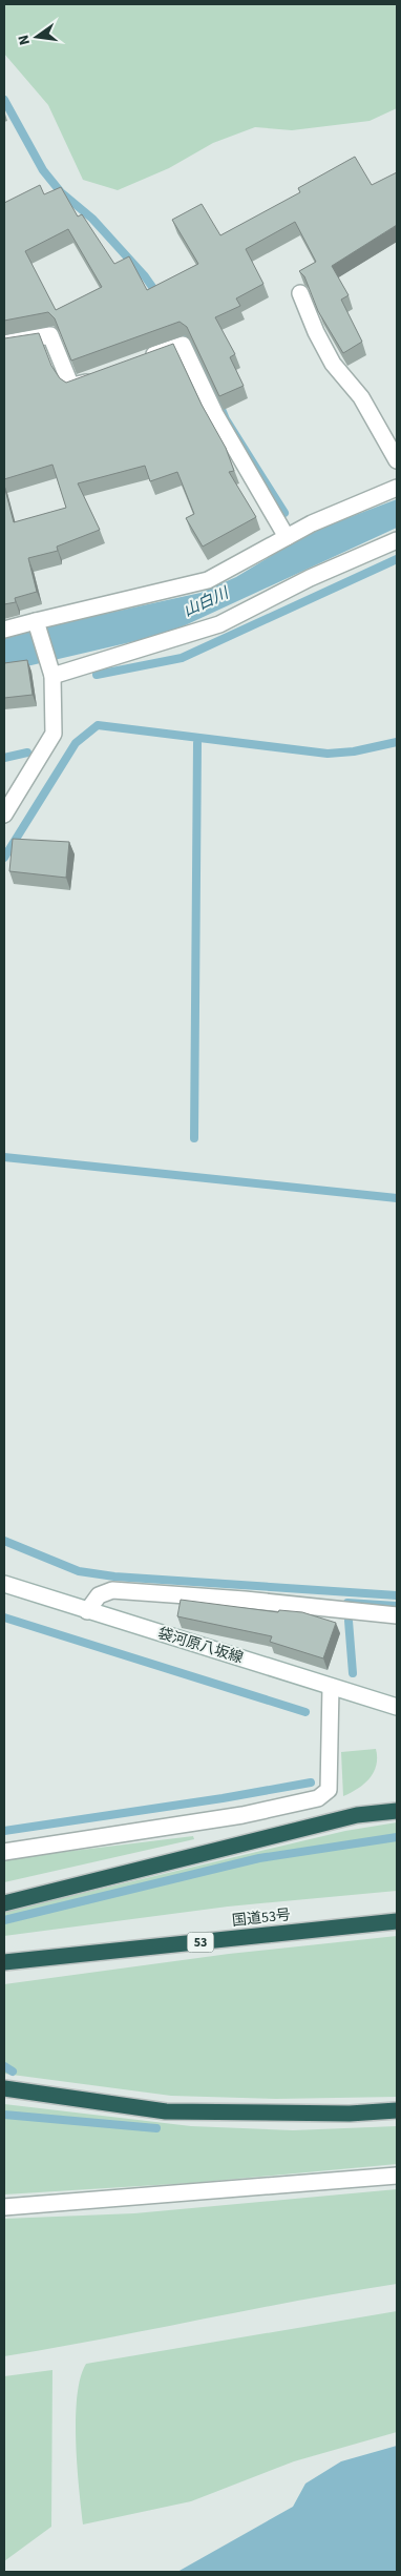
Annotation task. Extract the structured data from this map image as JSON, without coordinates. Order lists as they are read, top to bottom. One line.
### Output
{"streets":{"highway":["国道53号","53"],"street":["袋河原八坂線"]},"water":["山白川"],"north":"left"}
